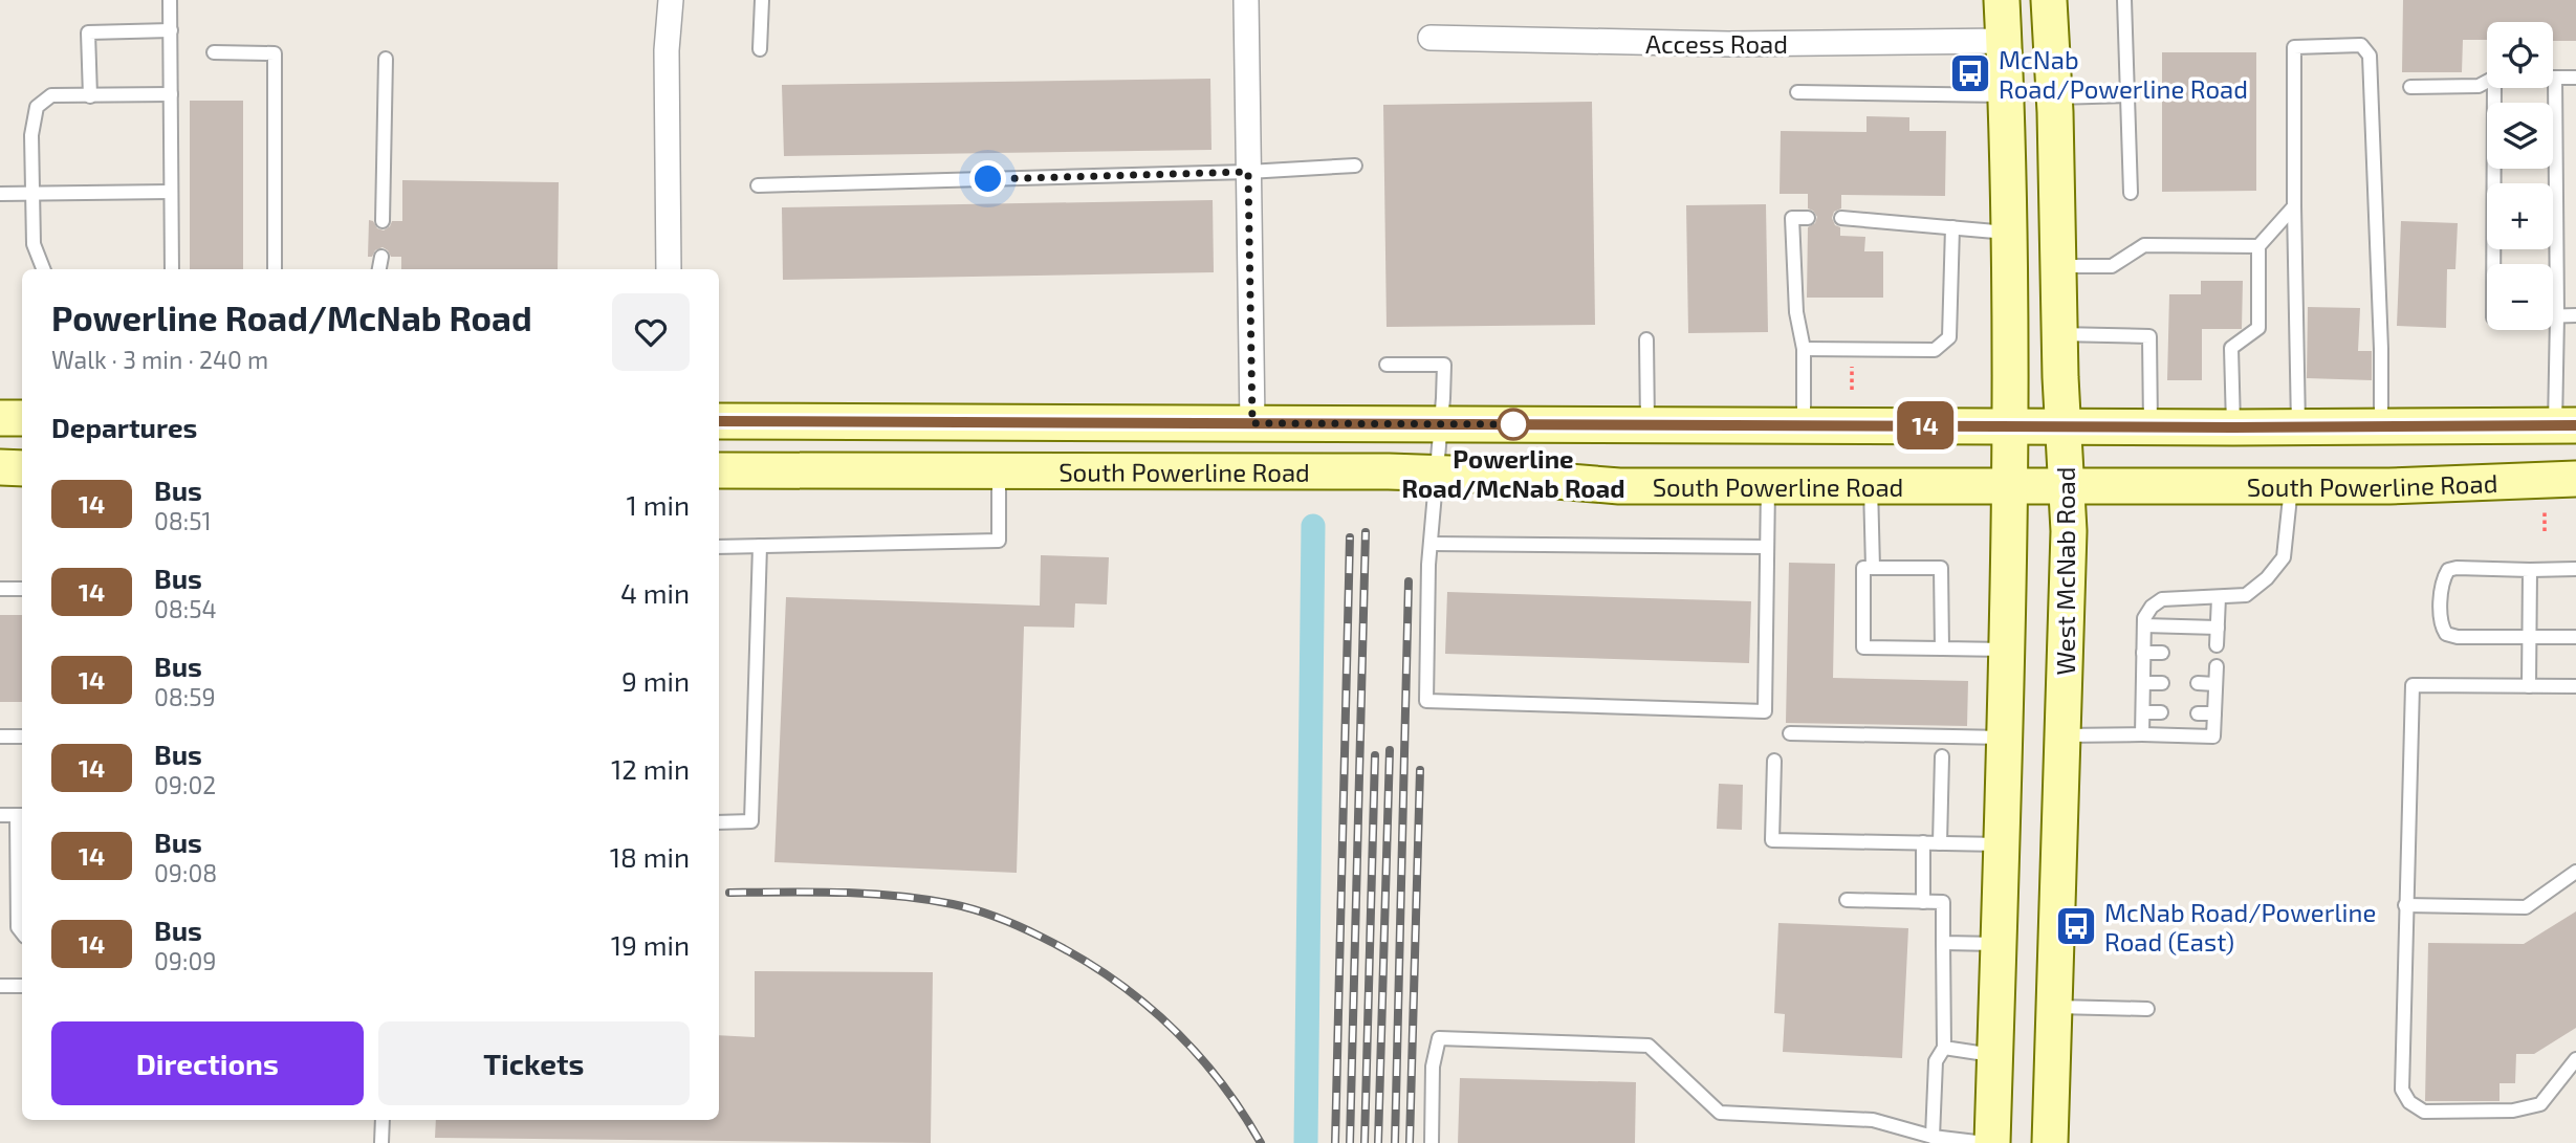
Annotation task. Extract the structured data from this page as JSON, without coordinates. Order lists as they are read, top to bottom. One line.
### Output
{"streets":{"main road":["South Powerline Road","West McNab Road"],"street":["Access Road"]},"crossings":[["South Powerline Road","West McNab Road"]],"places":{"bus stop":["McNab Road/Powerline Road","McNab Road/Powerline Road (East)"],"other":["Powerline Road/McNab Road"]},"lines":["bus line 14"],"page":{"on_map":"14","map_buttons":["+","−"],"heading":[["Powerline Road/McNab Road","Walk · 3 min · 240 m"],"Departures"],"list":[{"mark":"14","name":"Bus","note":"08:51","value":"1 min"},{"mark":"14","name":"Bus","note":"08:54","value":"4 min"},{"mark":"14","name":"Bus","note":"08:59","value":"9 min"},{"mark":"14","name":"Bus","note":"09:02","value":"12 min"},{"mark":"14","name":"Bus","note":"09:08","value":"18 min"},{"mark":"14","name":"Bus","note":"09:09","value":"19 min"}],"buttons":["Directions","Tickets"]}}
